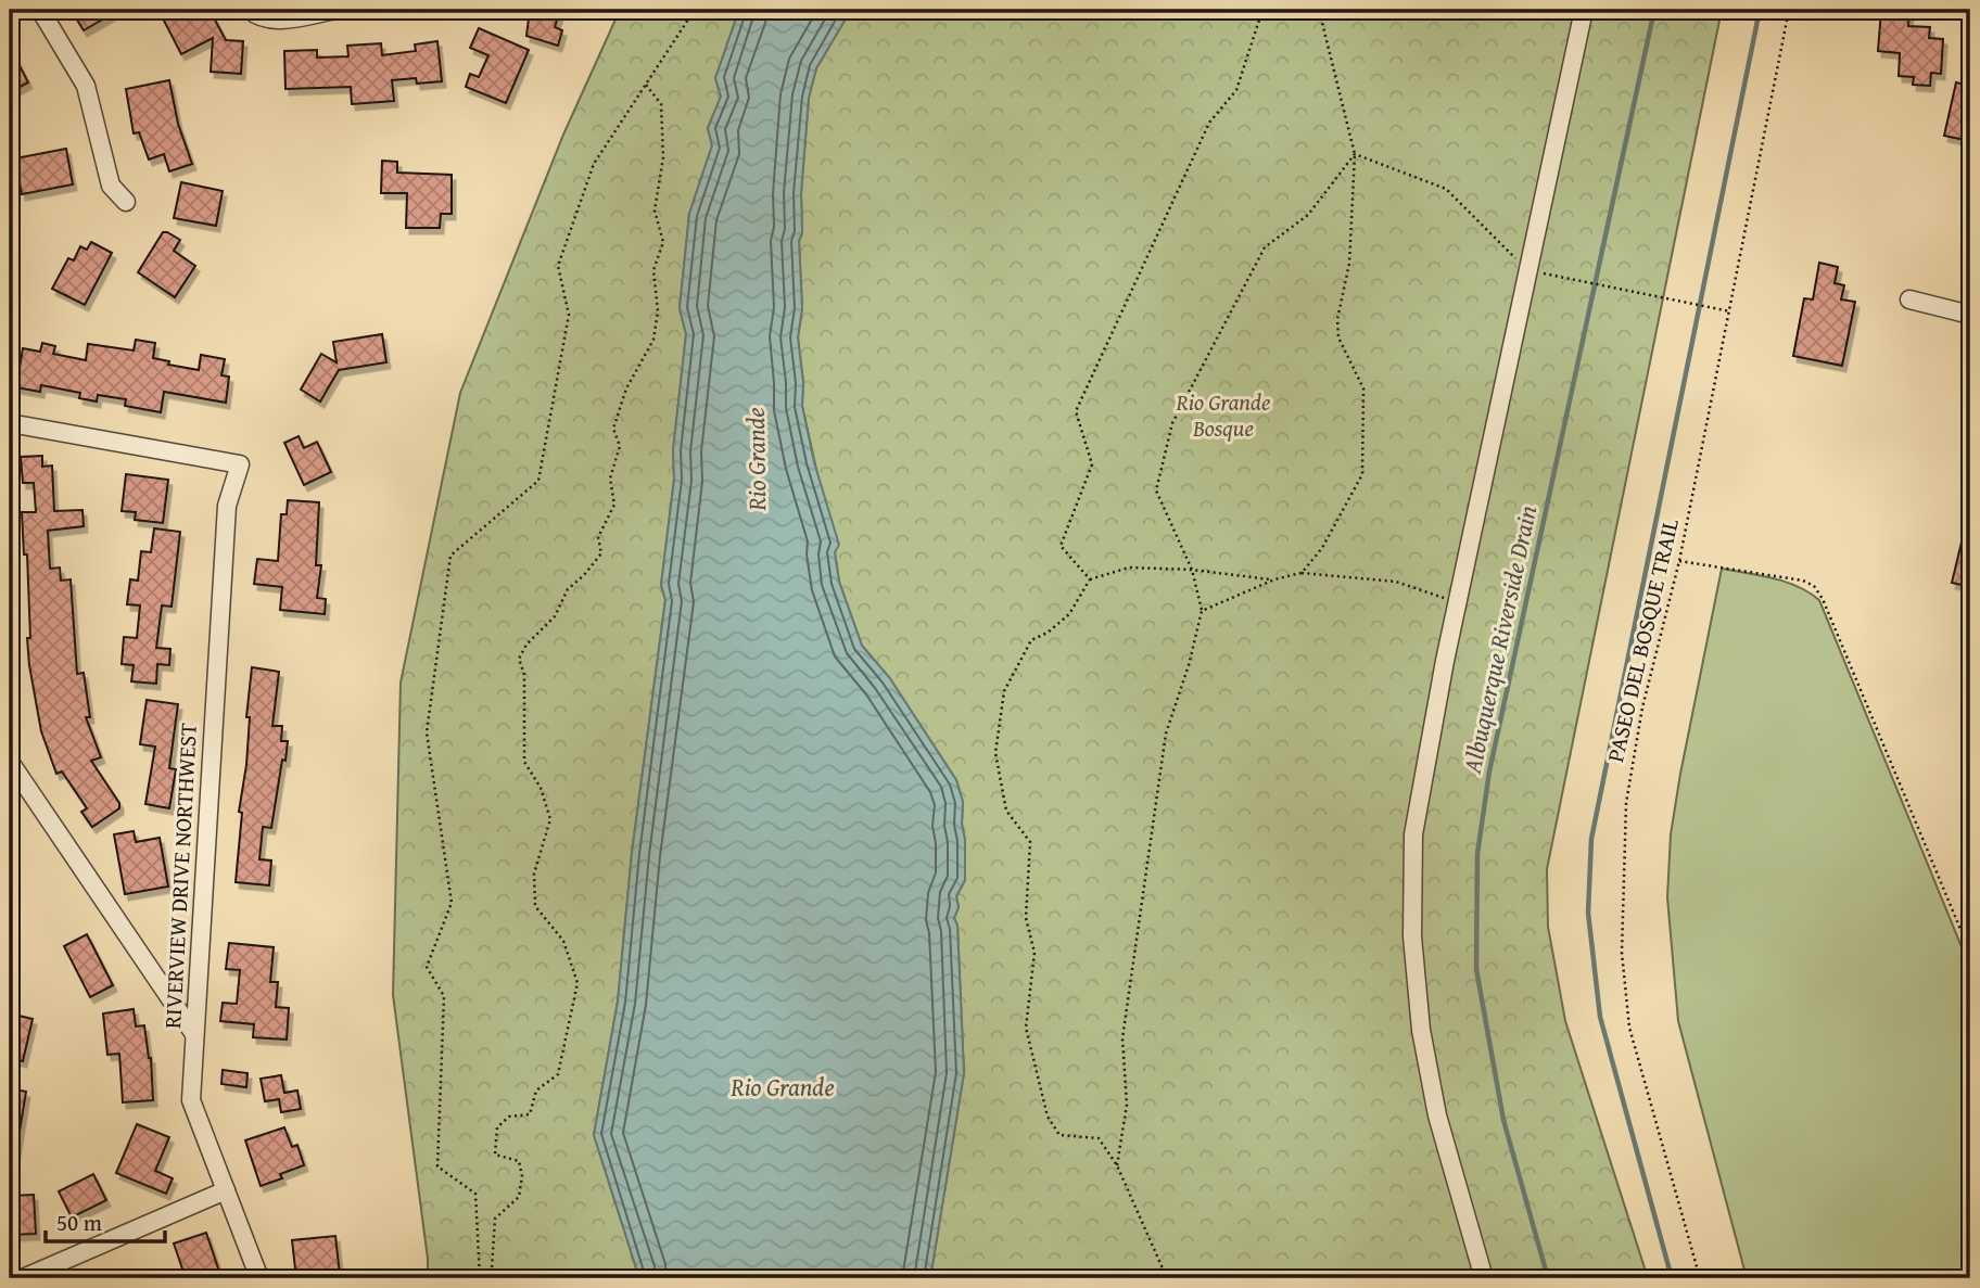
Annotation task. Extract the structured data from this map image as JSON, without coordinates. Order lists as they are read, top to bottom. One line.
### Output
{"streets":{"street":["RIVERVIEW DRIVE NORTHWEST"],"path":["PASEO DEL BOSQUE TRAIL"]},"water":["Rio Grande","Albuquerque Riverside Drain"],"parks":["Rio Grande Bosque"],"scale_bar":"50 m"}
